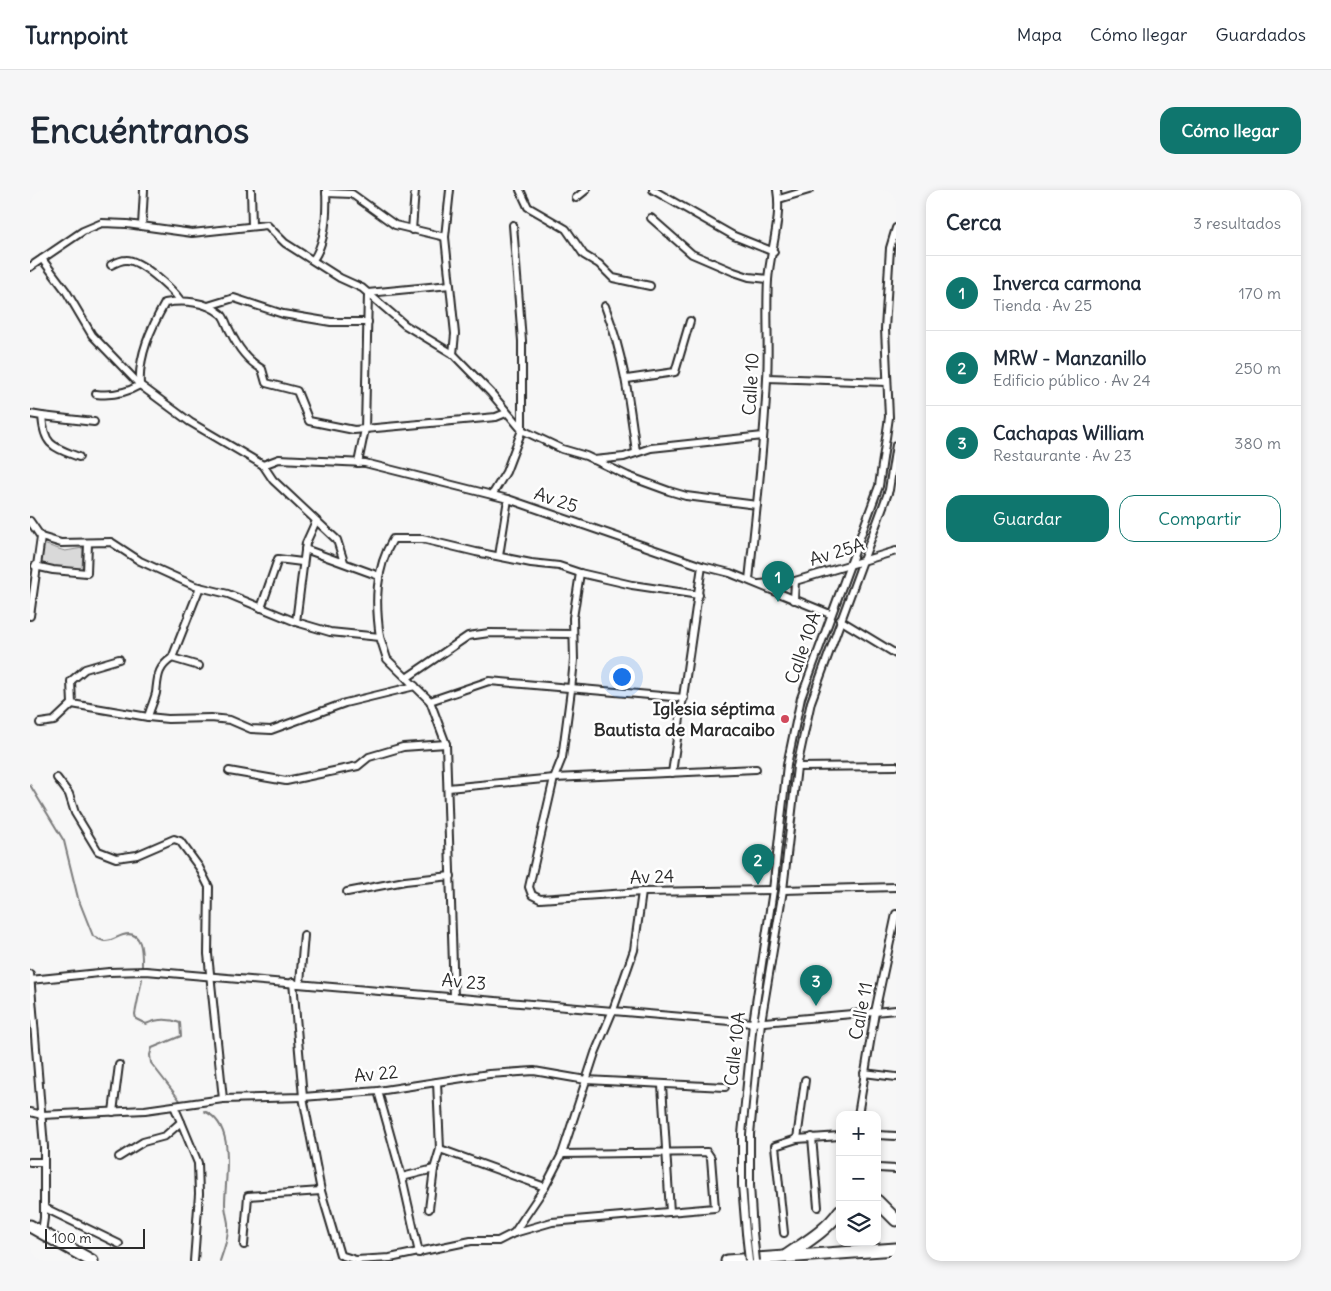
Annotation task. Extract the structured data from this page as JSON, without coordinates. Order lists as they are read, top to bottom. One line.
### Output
{"streets":{"street":["Calle 10","Av 25","Av 25A","Calle 10A","Av 24","Av 23","Calle 11","Av 22"]},"crossings":[["Calle 10","Av 25"],["Av 25","Av 25A"],["Av 25","Calle 10A"],["Av 25A","Calle 10A"],["Calle 10A","Av 24"],["Calle 10A","Av 23"],["Av 23","Calle 11"]],"places":["Iglesia séptima Bautista de Maracaibo"],"scale_bar":"100 m","page":{"header":"Turnpoint","nav":["Mapa","Cómo llegar","Guardados"],"buttons":["Cómo llegar",["Guardar","Compartir"]],"title":"Encuéntranos","heading":["Cerca","3 resultados"],"list":[{"mark":"1","name":"Inverca carmona","note":"Tienda · Av 25","value":"170 m"},{"mark":"2","name":"MRW - Manzanillo","note":"Edificio público · Av 24","value":"250 m"},{"mark":"3","name":"Cachapas William","note":"Restaurante · Av 23","value":"380 m"}],"pins":["1","2","3"],"map_buttons":["+","−"],"scale":"100 m"}}
